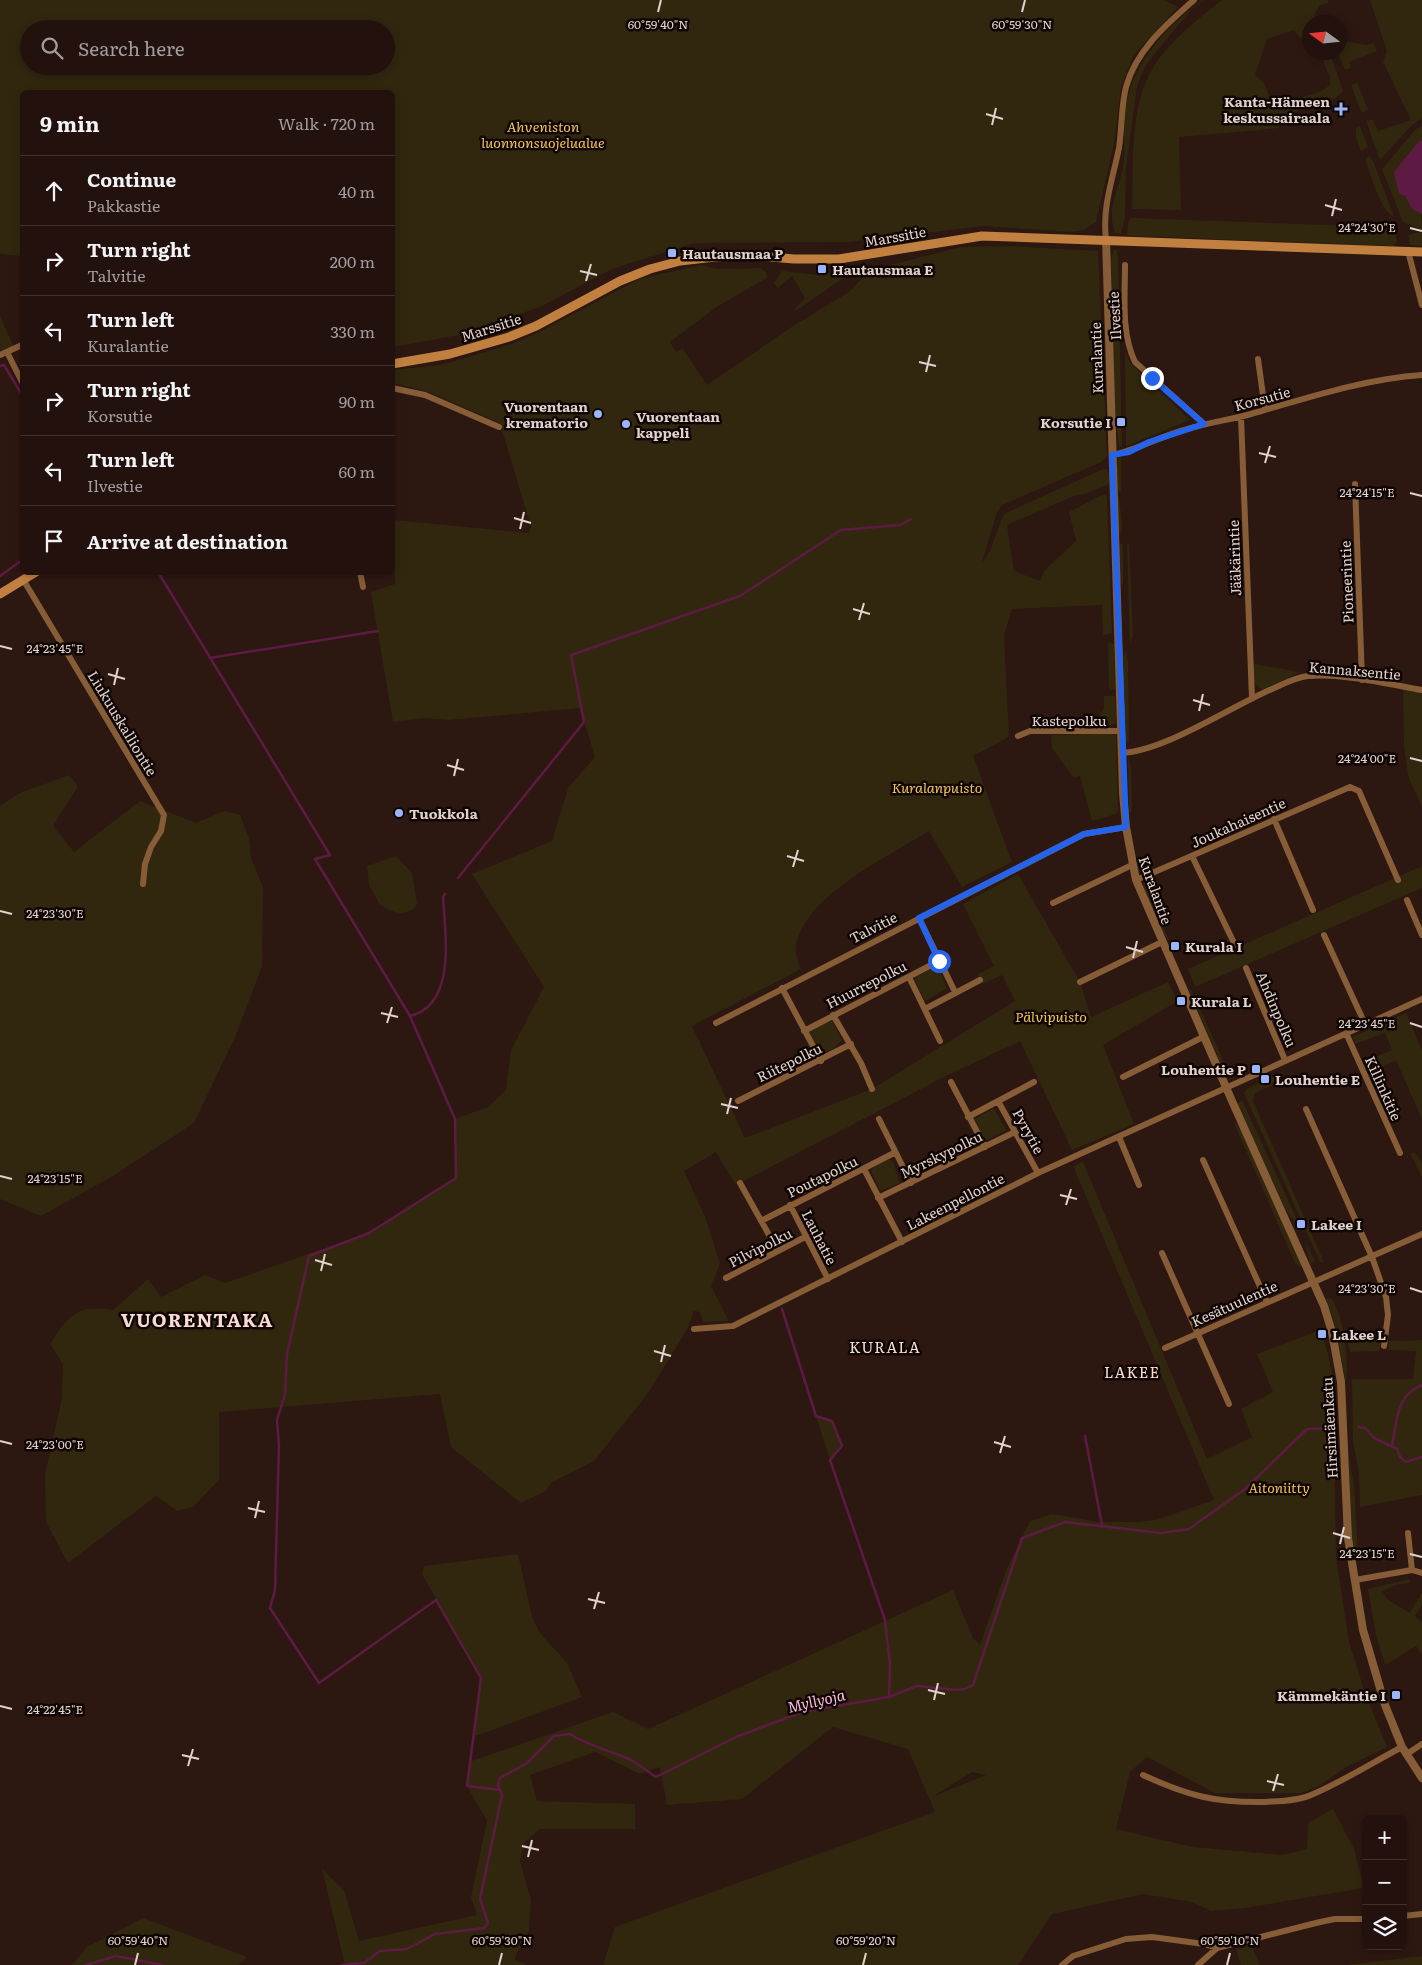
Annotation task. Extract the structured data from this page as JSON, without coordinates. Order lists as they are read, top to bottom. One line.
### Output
{"streets":{"main road":["Marssitie"],"street":["Ilvestie","Kuralantie","Korsutie","Jääkärintie","Pioneerintie","Kannaksentie","Kastepolku","Liukuuskalliontie","Joukahaisentie","Talvitie","Huurrepolku","Ahdinpolku","Riitepolku","Killinkitie","Pyrytie","Myrskypolku","Poutapolku","Lakeenpellontie","Lauhatie","Pilvipolku","Kesätuulentie","Hirsimäenkatu"]},"crossings":[["Marssitie","Kuralantie"],["Ilvestie","Korsutie"],["Kuralantie","Korsutie"],["Kuralantie","Kannaksentie"],["Kuralantie","Kastepolku"],["Kuralantie","Joukahaisentie"],["Kuralantie","Talvitie"],["Kuralantie","Lakeenpellontie"],["Kuralantie","Hirsimäenkatu"],["Korsutie","Jääkärintie"],["Jääkärintie","Kannaksentie"],["Pioneerintie","Kannaksentie"],["Ahdinpolku","Lakeenpellontie"],["Killinkitie","Lakeenpellontie"],["Pyrytie","Myrskypolku"],["Pyrytie","Lakeenpellontie"],["Poutapolku","Lauhatie"],["Lakeenpellontie","Lauhatie"],["Lakeenpellontie","Hirsimäenkatu"],["Lauhatie","Pilvipolku"],["Kesätuulentie","Hirsimäenkatu"]],"districts":["VUORENTAKA","KURALA","LAKEE"],"water":["Myllyoja"],"parks":["Ahveniston luonnonsuojelualue","Kuralanpuisto","Pälvipuisto","Aitoniitty"],"places":{"health":["Kanta-Hämeen keskussairaala"],"transit":["Hautausmaa P","Hautausmaa E","Korsutie I","Kurala I","Kurala L","Louhentie P","Louhentie E","Lakee I","Lakee L","Kämmekäntie I"],"other":["Vuorentaan krematorio","Vuorentaan kappeli","Tuokkola"]},"north":"left","page":{"search":"Search here","heading":["9 min","Walk · 720 m"],"list":[["Continue","Pakkastie","40 m"],["Turn right","Talvitie","200 m"],["Turn left","Kuralantie","330 m"],["Turn right","Korsutie","90 m"],["Turn left","Ilvestie","60 m"],"Arrive at destination"],"map_buttons":["+","−"]},"coordinates":["60°59'40\"N","60°59'30\"N","24°24'30\"E","24°24'15\"E","24°23'45\"E","24°24'00\"E","24°23'30\"E","24°23'15\"E","24°23'00\"E","24°22'45\"E","60°59'20\"N","60°59'10\"N"]}
